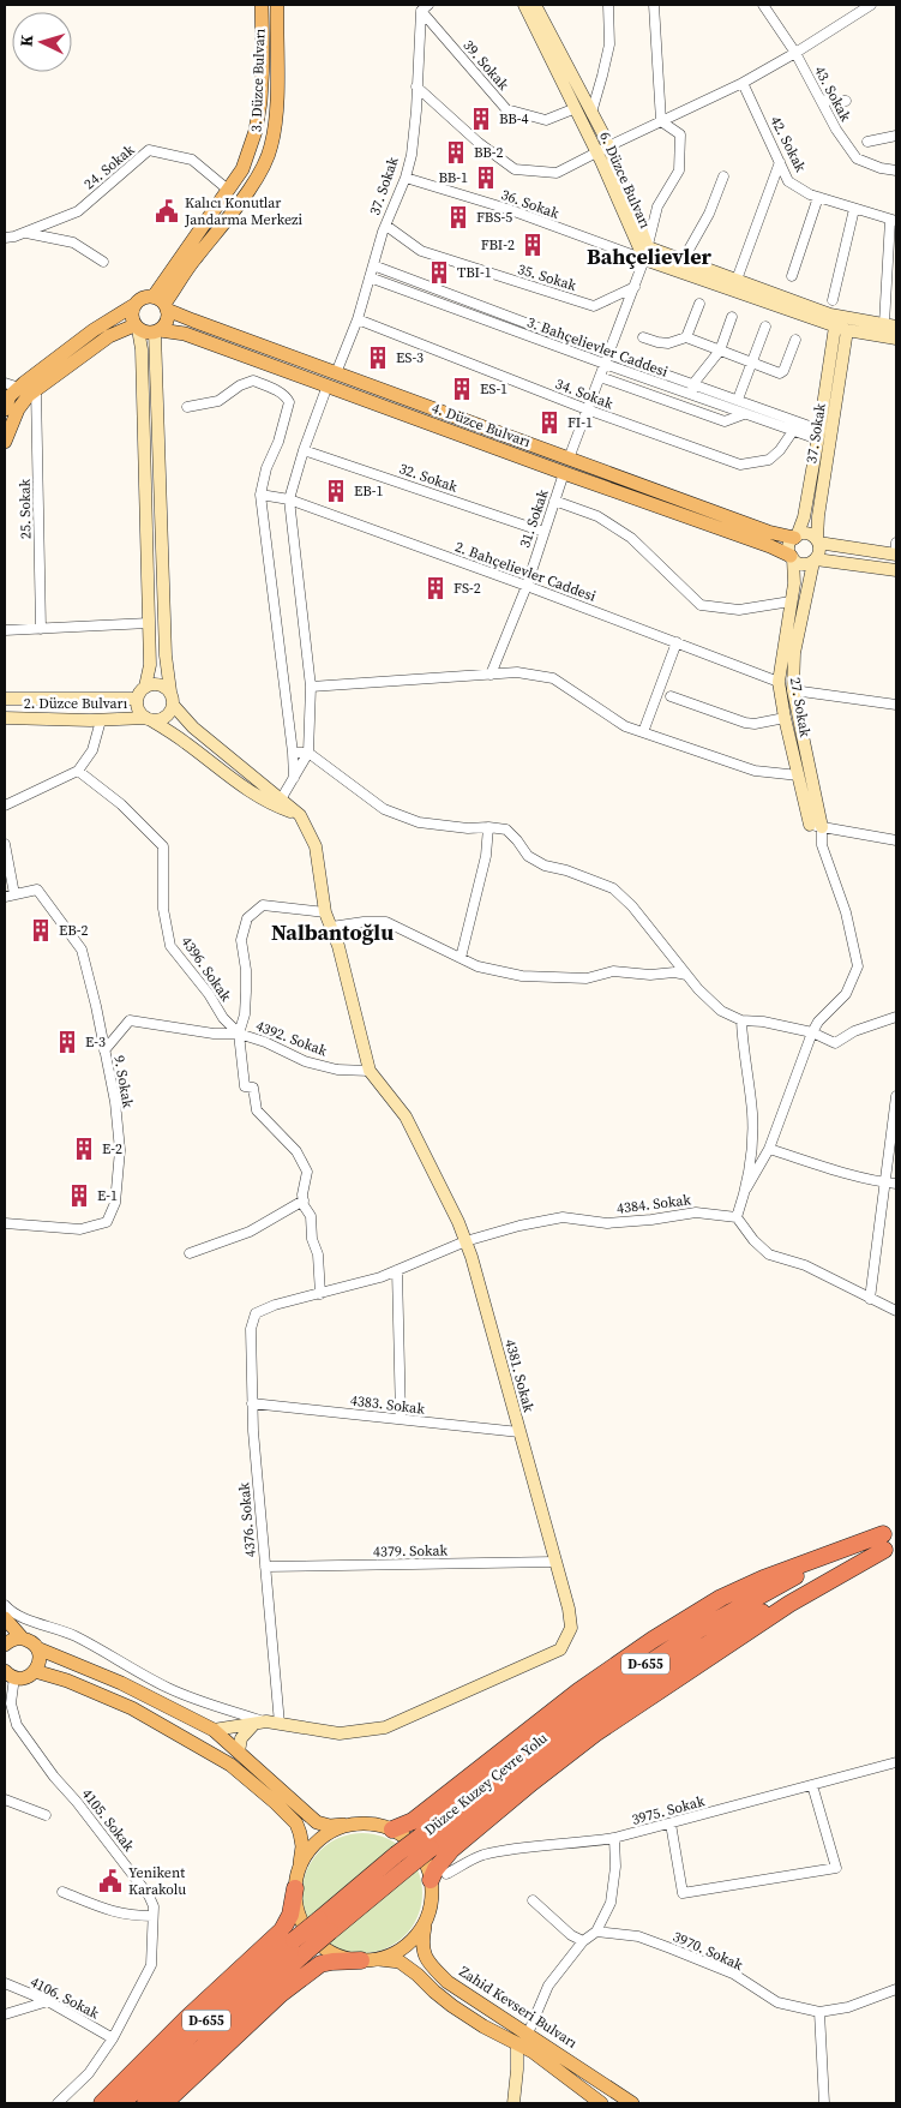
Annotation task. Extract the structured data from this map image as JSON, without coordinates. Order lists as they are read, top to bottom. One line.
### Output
{"streets":{"highway":["D-655","Düzce Kuzey Çevre Yolu"],"main road":["3. Düzce Bulvarı","6. Düzce Bulvarı","37. Sokak","4. Düzce Bulvarı","2. Düzce Bulvarı","27. Sokak","4381. Sokak","Zahid Kevseri Bulvarı"],"street":["39. Sokak","43. Sokak","42. Sokak","24. Sokak","36. Sokak","35. Sokak","3. Bahçelievler Caddesi","34. Sokak","32. Sokak","25. Sokak","31. Sokak","2. Bahçelievler Caddesi","4396. Sokak","4392. Sokak","9. Sokak","4384. Sokak","4383. Sokak","4376. Sokak","4379. Sokak","3975. Sokak","4105. Sokak","3970. Sokak","4106. Sokak"]},"crossings":[["39. Sokak","6. Düzce Bulvarı"],["39. Sokak","37. Sokak"],["3. Düzce Bulvarı","24. Sokak"],["3. Düzce Bulvarı","4. Düzce Bulvarı"],["6. Düzce Bulvarı","36. Sokak"],["37. Sokak","36. Sokak"],["37. Sokak","35. Sokak"],["37. Sokak","3. Bahçelievler Caddesi"],["37. Sokak","34. Sokak"],["37. Sokak","4. Düzce Bulvarı"],["37. Sokak","27. Sokak"],["3. Bahçelievler Caddesi","34. Sokak"],["4. Düzce Bulvarı","31. Sokak"],["4. Düzce Bulvarı","27. Sokak"],["32. Sokak","31. Sokak"],["31. Sokak","2. Bahçelievler Caddesi"],["2. Bahçelievler Caddesi","27. Sokak"],["4396. Sokak","4392. Sokak"],["4392. Sokak","4381. Sokak"],["4384. Sokak","4381. Sokak"],["4384. Sokak","4376. Sokak"],["4381. Sokak","4383. Sokak"],["4381. Sokak","4376. Sokak"],["4381. Sokak","4379. Sokak"],["4383. Sokak","4376. Sokak"],["4376. Sokak","4379. Sokak"],["4105. Sokak","4106. Sokak"]],"districts":["Bahçelievler","Nalbantoğlu"],"places":{"building":["BB-4","BB-2","BB-1","FBS-5","FBI-2","TBI-1","ES-3","ES-1","FI-1","EB-1","FS-2","EB-2","E-3","E-2","E-1"],"public building":["Kalıcı Konutlar Jandarma Merkezi","Yenikent Karakolu"]},"north":"left"}
